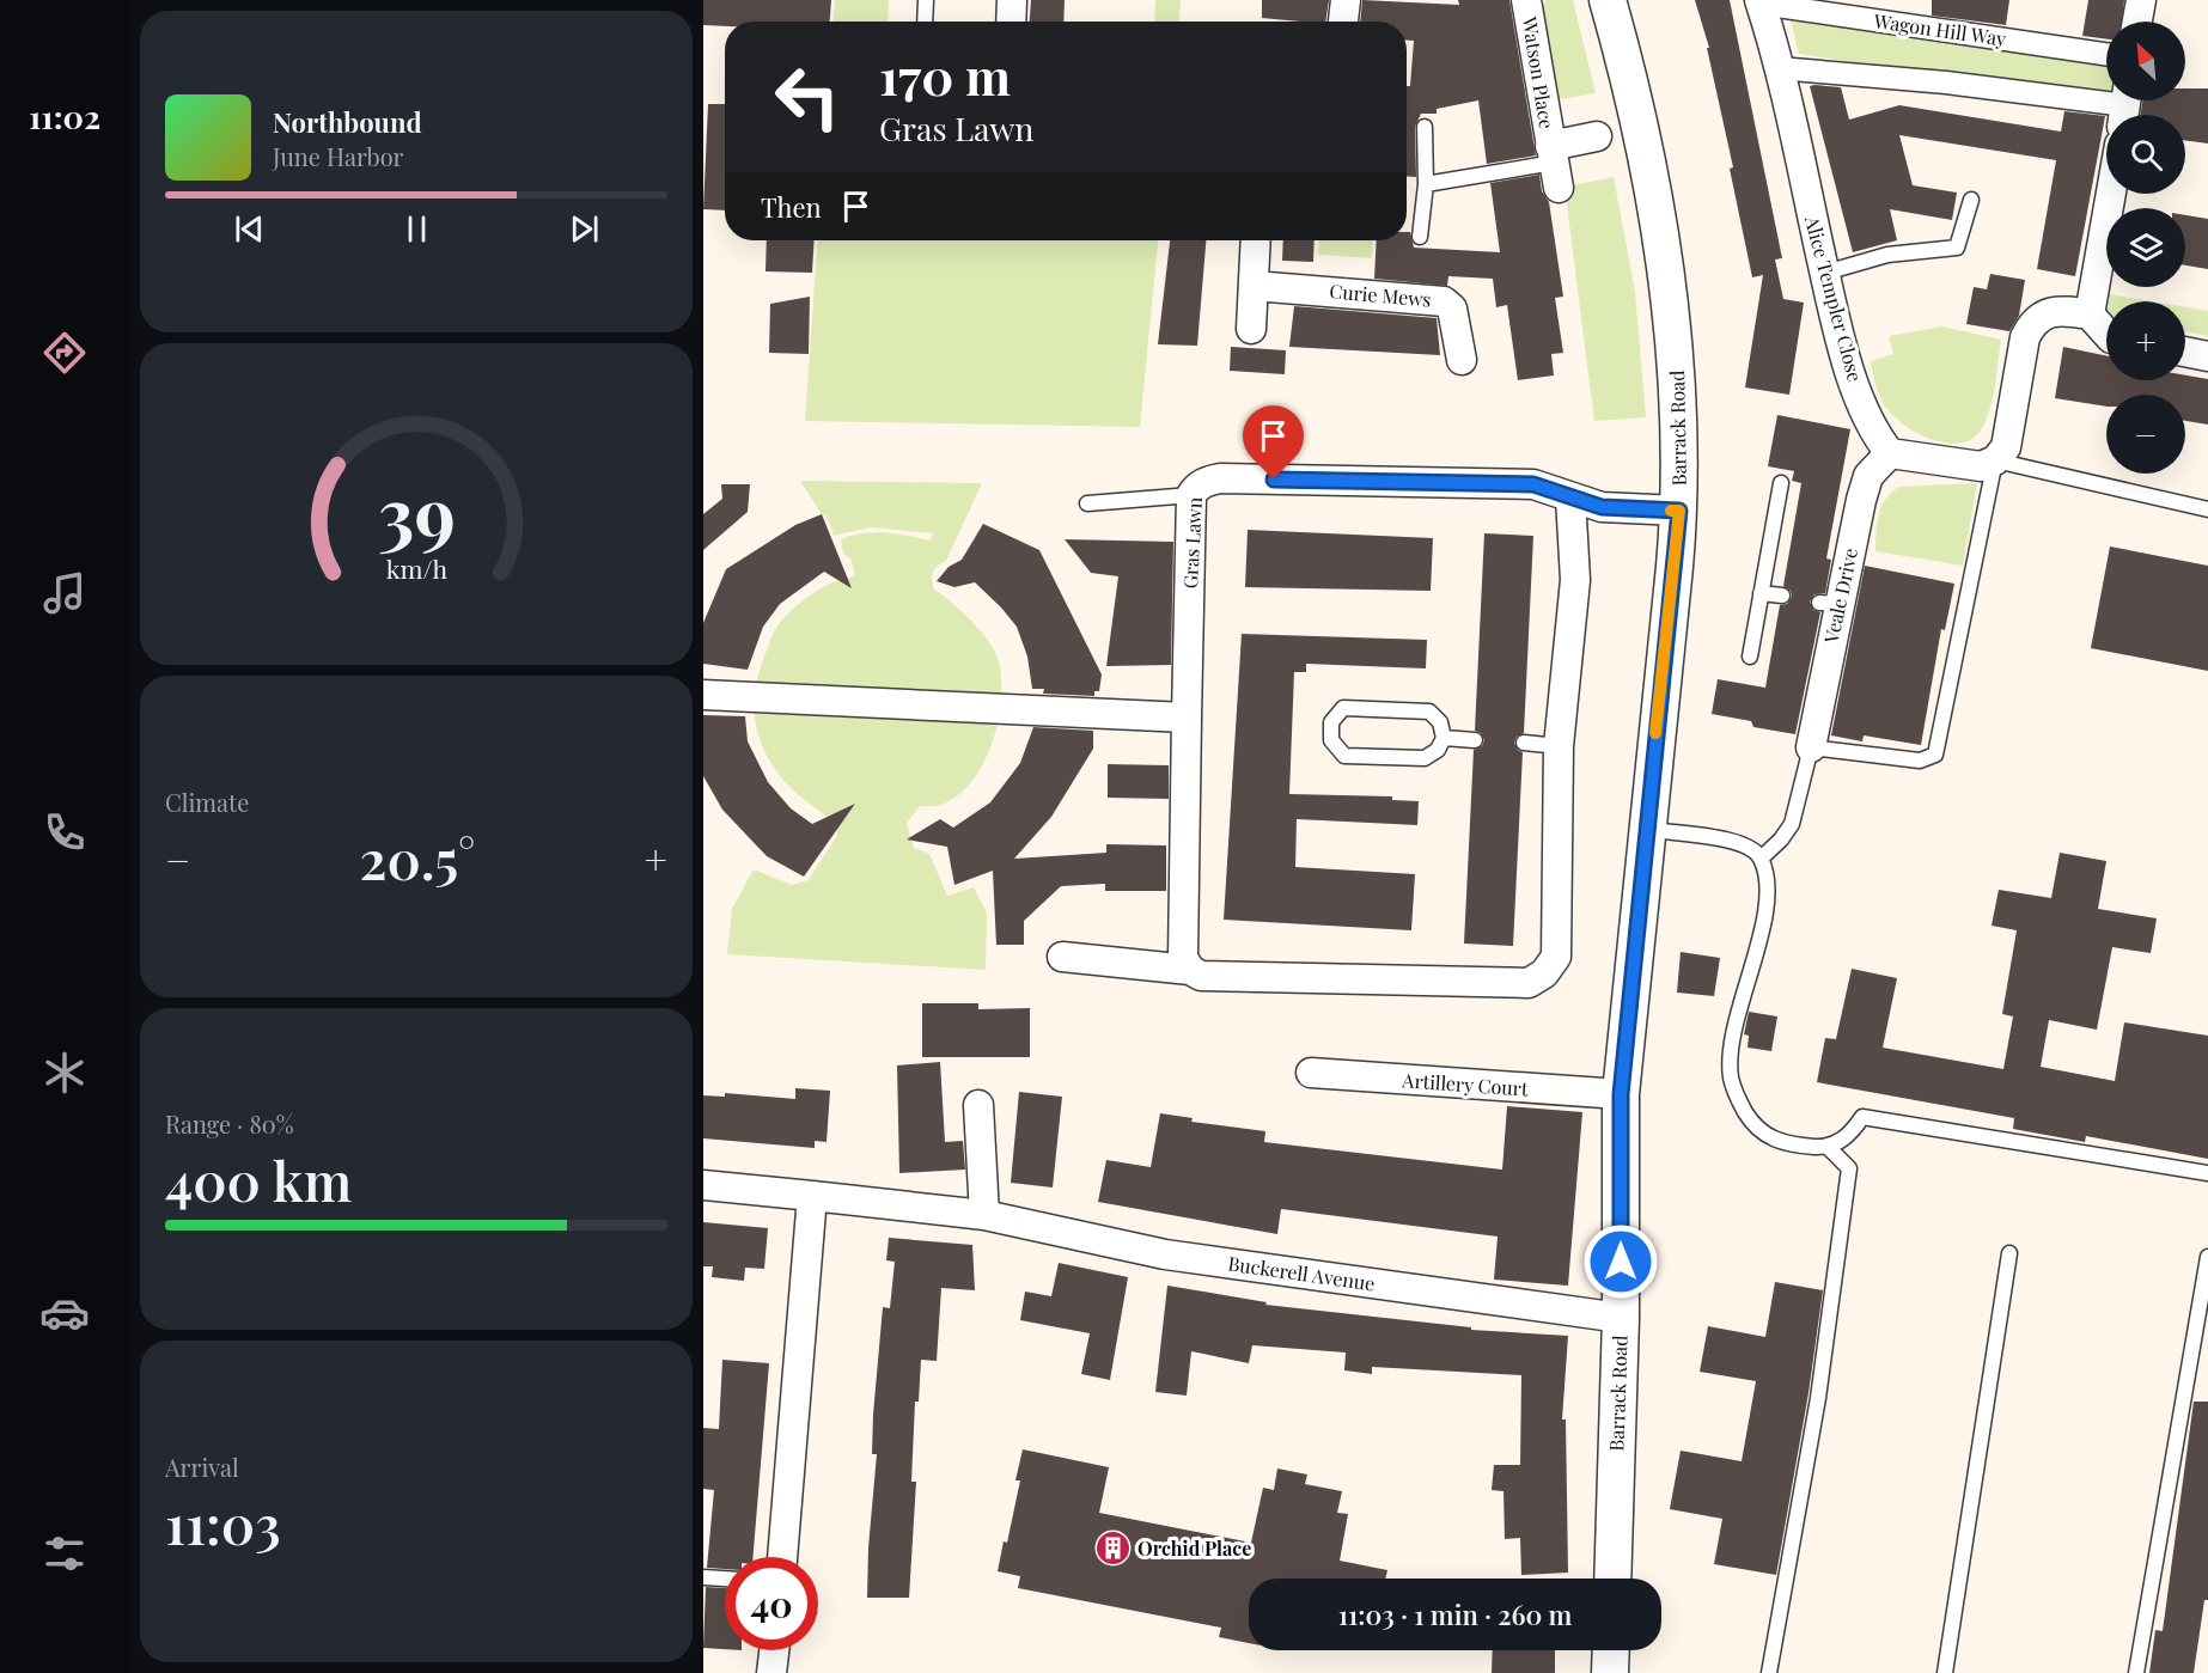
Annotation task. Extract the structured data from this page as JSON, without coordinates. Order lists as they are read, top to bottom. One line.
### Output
{"streets":{"street":["Wagon Hill Way","Watson Place","Curie Mews","Alice Templer Close","Barrack Road","Gras Lawn","Veale Drive","Artillery Court","Buckerell Avenue"]},"crossings":[["Wagon Hill Way","Alice Templer Close"],["Alice Templer Close","Veale Drive"],["Barrack Road","Gras Lawn"],["Barrack Road","Artillery Court"],["Barrack Road","Buckerell Avenue"]],"places":{"building":["Orchid Place"]},"north":"top left","page":{"tabs":"11:02","map_buttons":["+","−"],"turn":["170 m","Gras Lawn"],"song":["Northbound","June Harbor"],"then":"Then","tile":["Climate",["Range · 80%","400 km"],["Arrival","11:03"]],"heat":["−","20.5°","+"],"limit":"40","trip":"11:03 · 1 min · 260 m","gauge":["39","km/h"]}}
